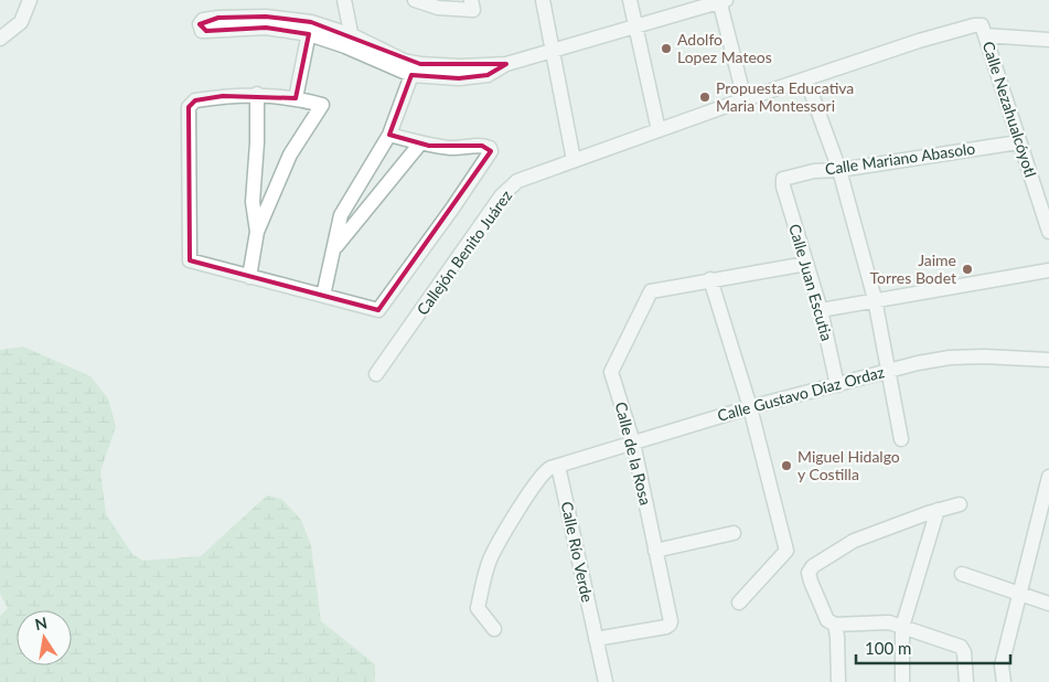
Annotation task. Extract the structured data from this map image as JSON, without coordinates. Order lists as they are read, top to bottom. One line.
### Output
{"streets":{"street":["Calle Nezahualcóyotl","Calle Mariano Abasolo","Callejón Benito Juárez","Calle Juan Escutia","Calle Gustavo Díaz Ordaz","Calle de la Rosa","Calle Río Verde"]},"crossings":[["Calle Nezahualcóyotl","Calle Mariano Abasolo"],["Calle Nezahualcóyotl","Callejón Benito Juárez"],["Calle Mariano Abasolo","Calle Juan Escutia"],["Calle Juan Escutia","Calle Gustavo Díaz Ordaz"],["Calle Gustavo Díaz Ordaz","Calle de la Rosa"],["Calle Gustavo Díaz Ordaz","Calle Río Verde"],["Calle de la Rosa","Calle Río Verde"]],"places":["Adolfo Lopez Mateos","Propuesta Educativa Maria Montessori","Jaime Torres Bodet","Miguel Hidalgo y Costilla"],"scale_bar":"100 m","north":"top"}
